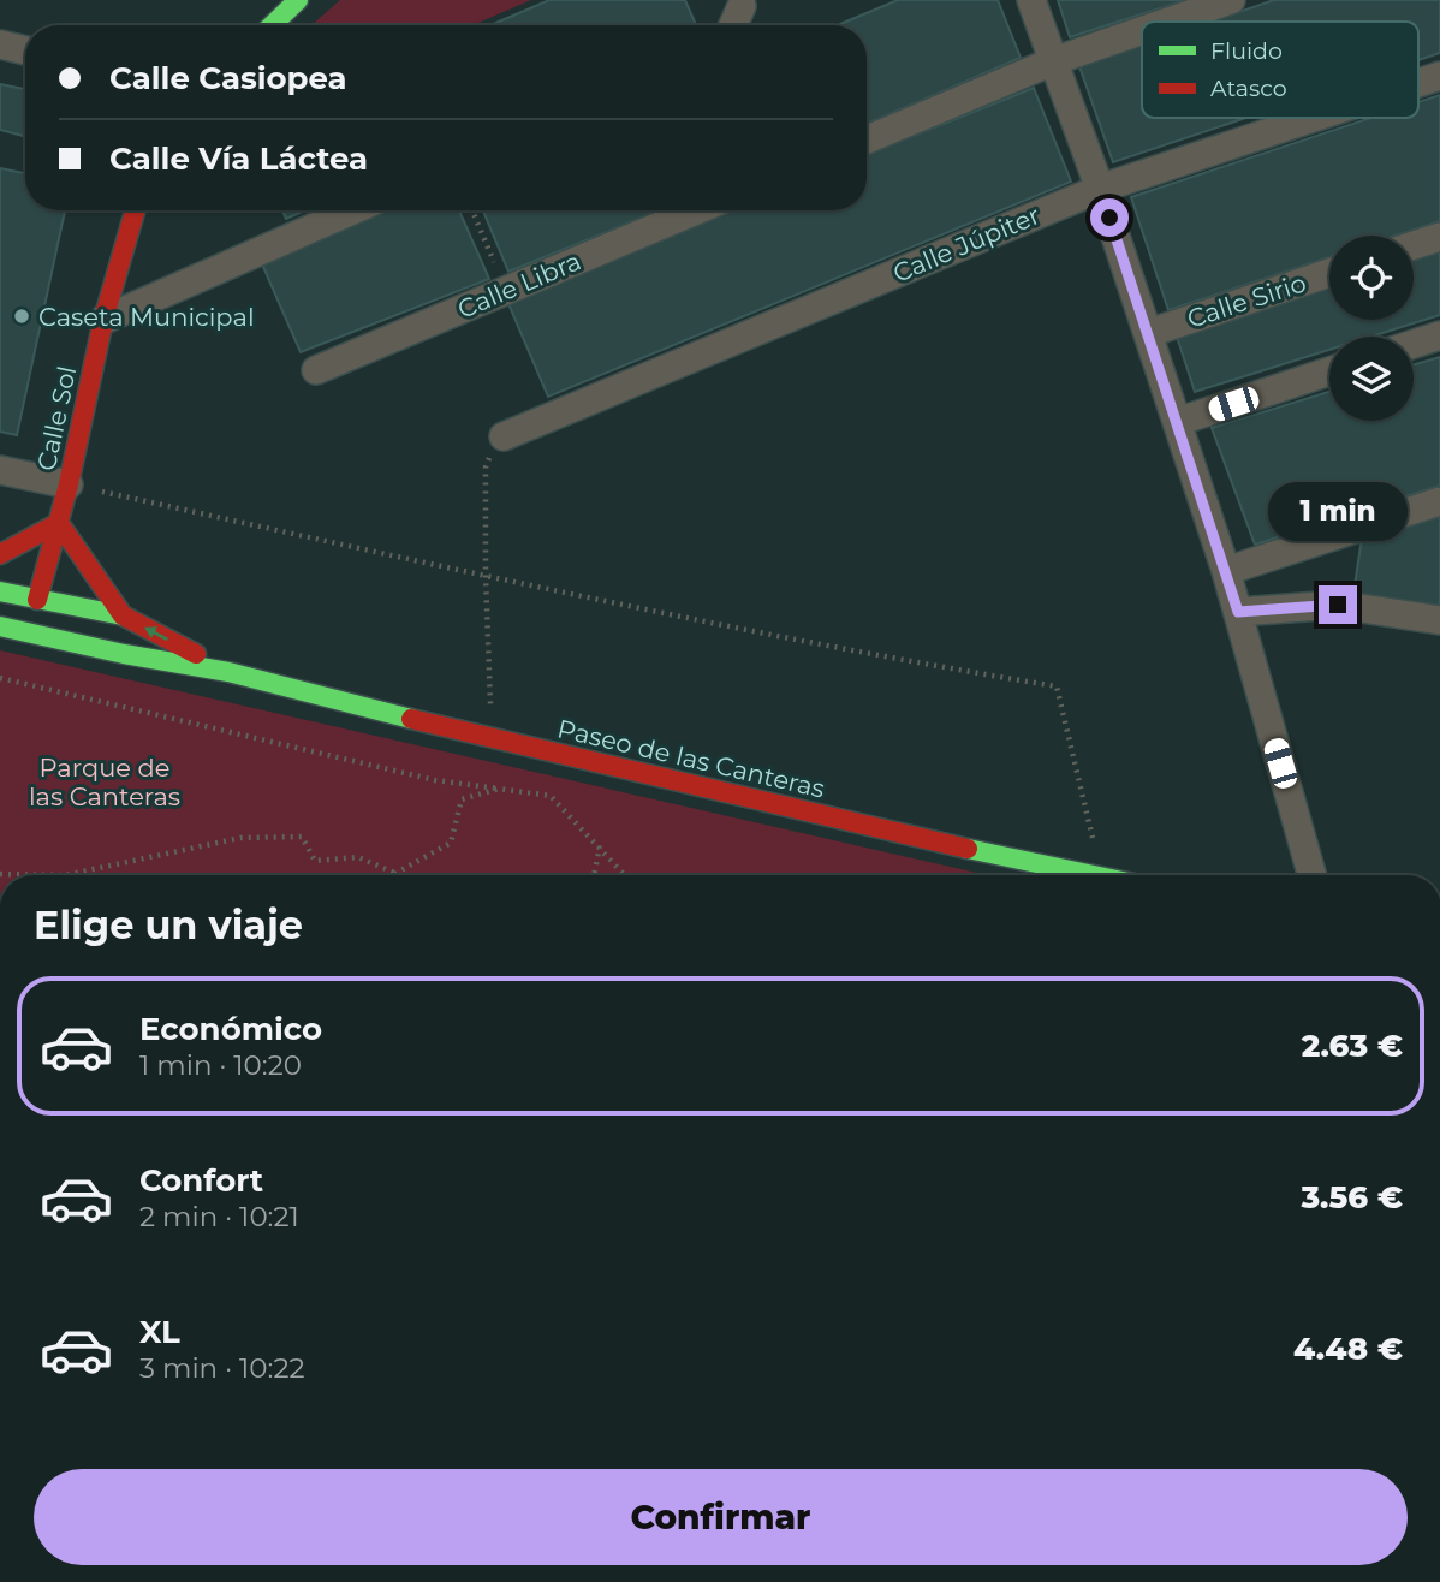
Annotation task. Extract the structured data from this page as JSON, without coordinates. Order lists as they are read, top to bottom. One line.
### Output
{"streets":{"street":["Calle Júpiter","Calle Libra","Calle Sirio","Calle Sol","Paseo de las Canteras"]},"parks":["Parque de las Canteras"],"places":["Caseta Municipal"],"legend":["Fluido","Atasco"],"page":{"banner":["Calle Casiopea","Calle Vía Láctea"],"bubble":"1 min","heading":"Elige un viaje","list":[{"name":"Económico","note":"1 min · 10:20","value":"2.63 €"},{"name":"Confort","note":"2 min · 10:21","value":"3.56 €"},{"name":"XL","note":"3 min · 10:22","value":"4.48 €"}],"buttons":"Confirmar"}}
